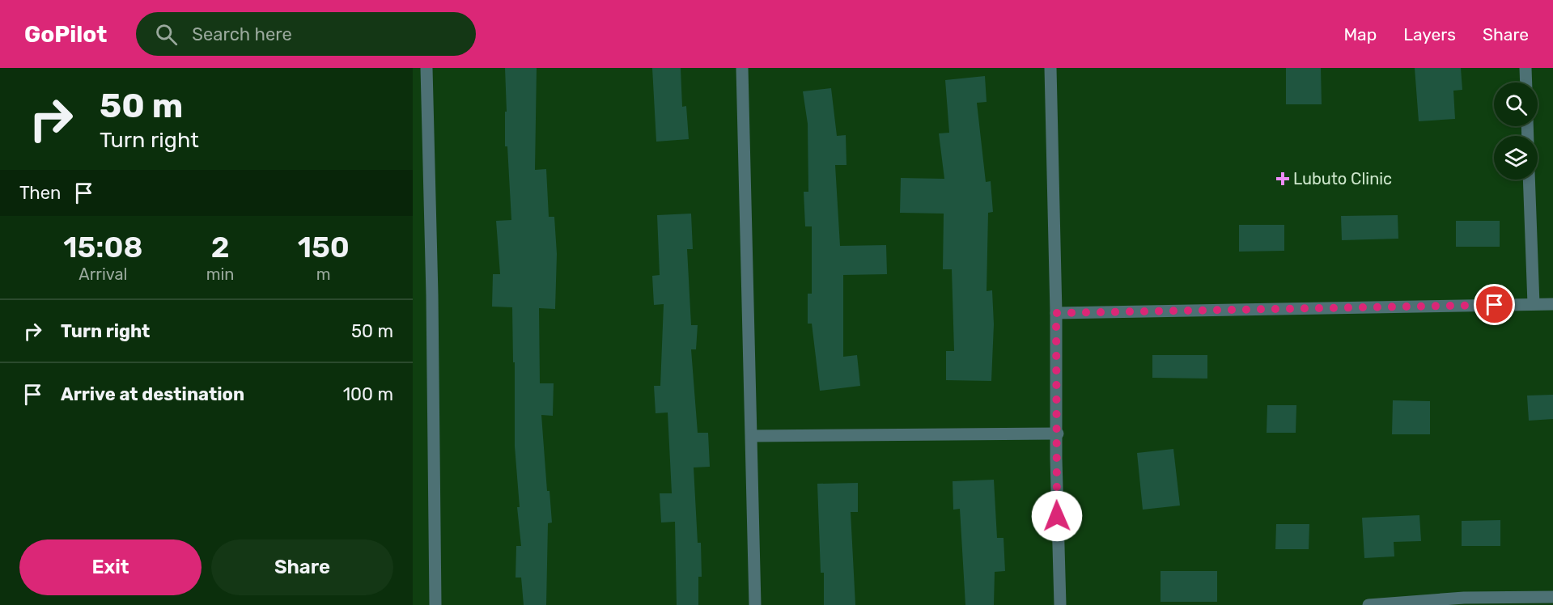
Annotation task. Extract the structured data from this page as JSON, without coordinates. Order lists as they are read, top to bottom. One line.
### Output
{"places":{"health":["Lubuto Clinic"]},"page":{"header":"GoPilot","search":"Search here","nav":["Map","Layers","Share"],"turn":["50 m","Turn right"],"then":"Then","eta":["15:08","Arrival","2","min","150","m"],"list":[{"name":"Turn right","value":"50 m"},{"name":"Arrive at destination","value":"100 m"}],"buttons":["Exit","Share"]}}
